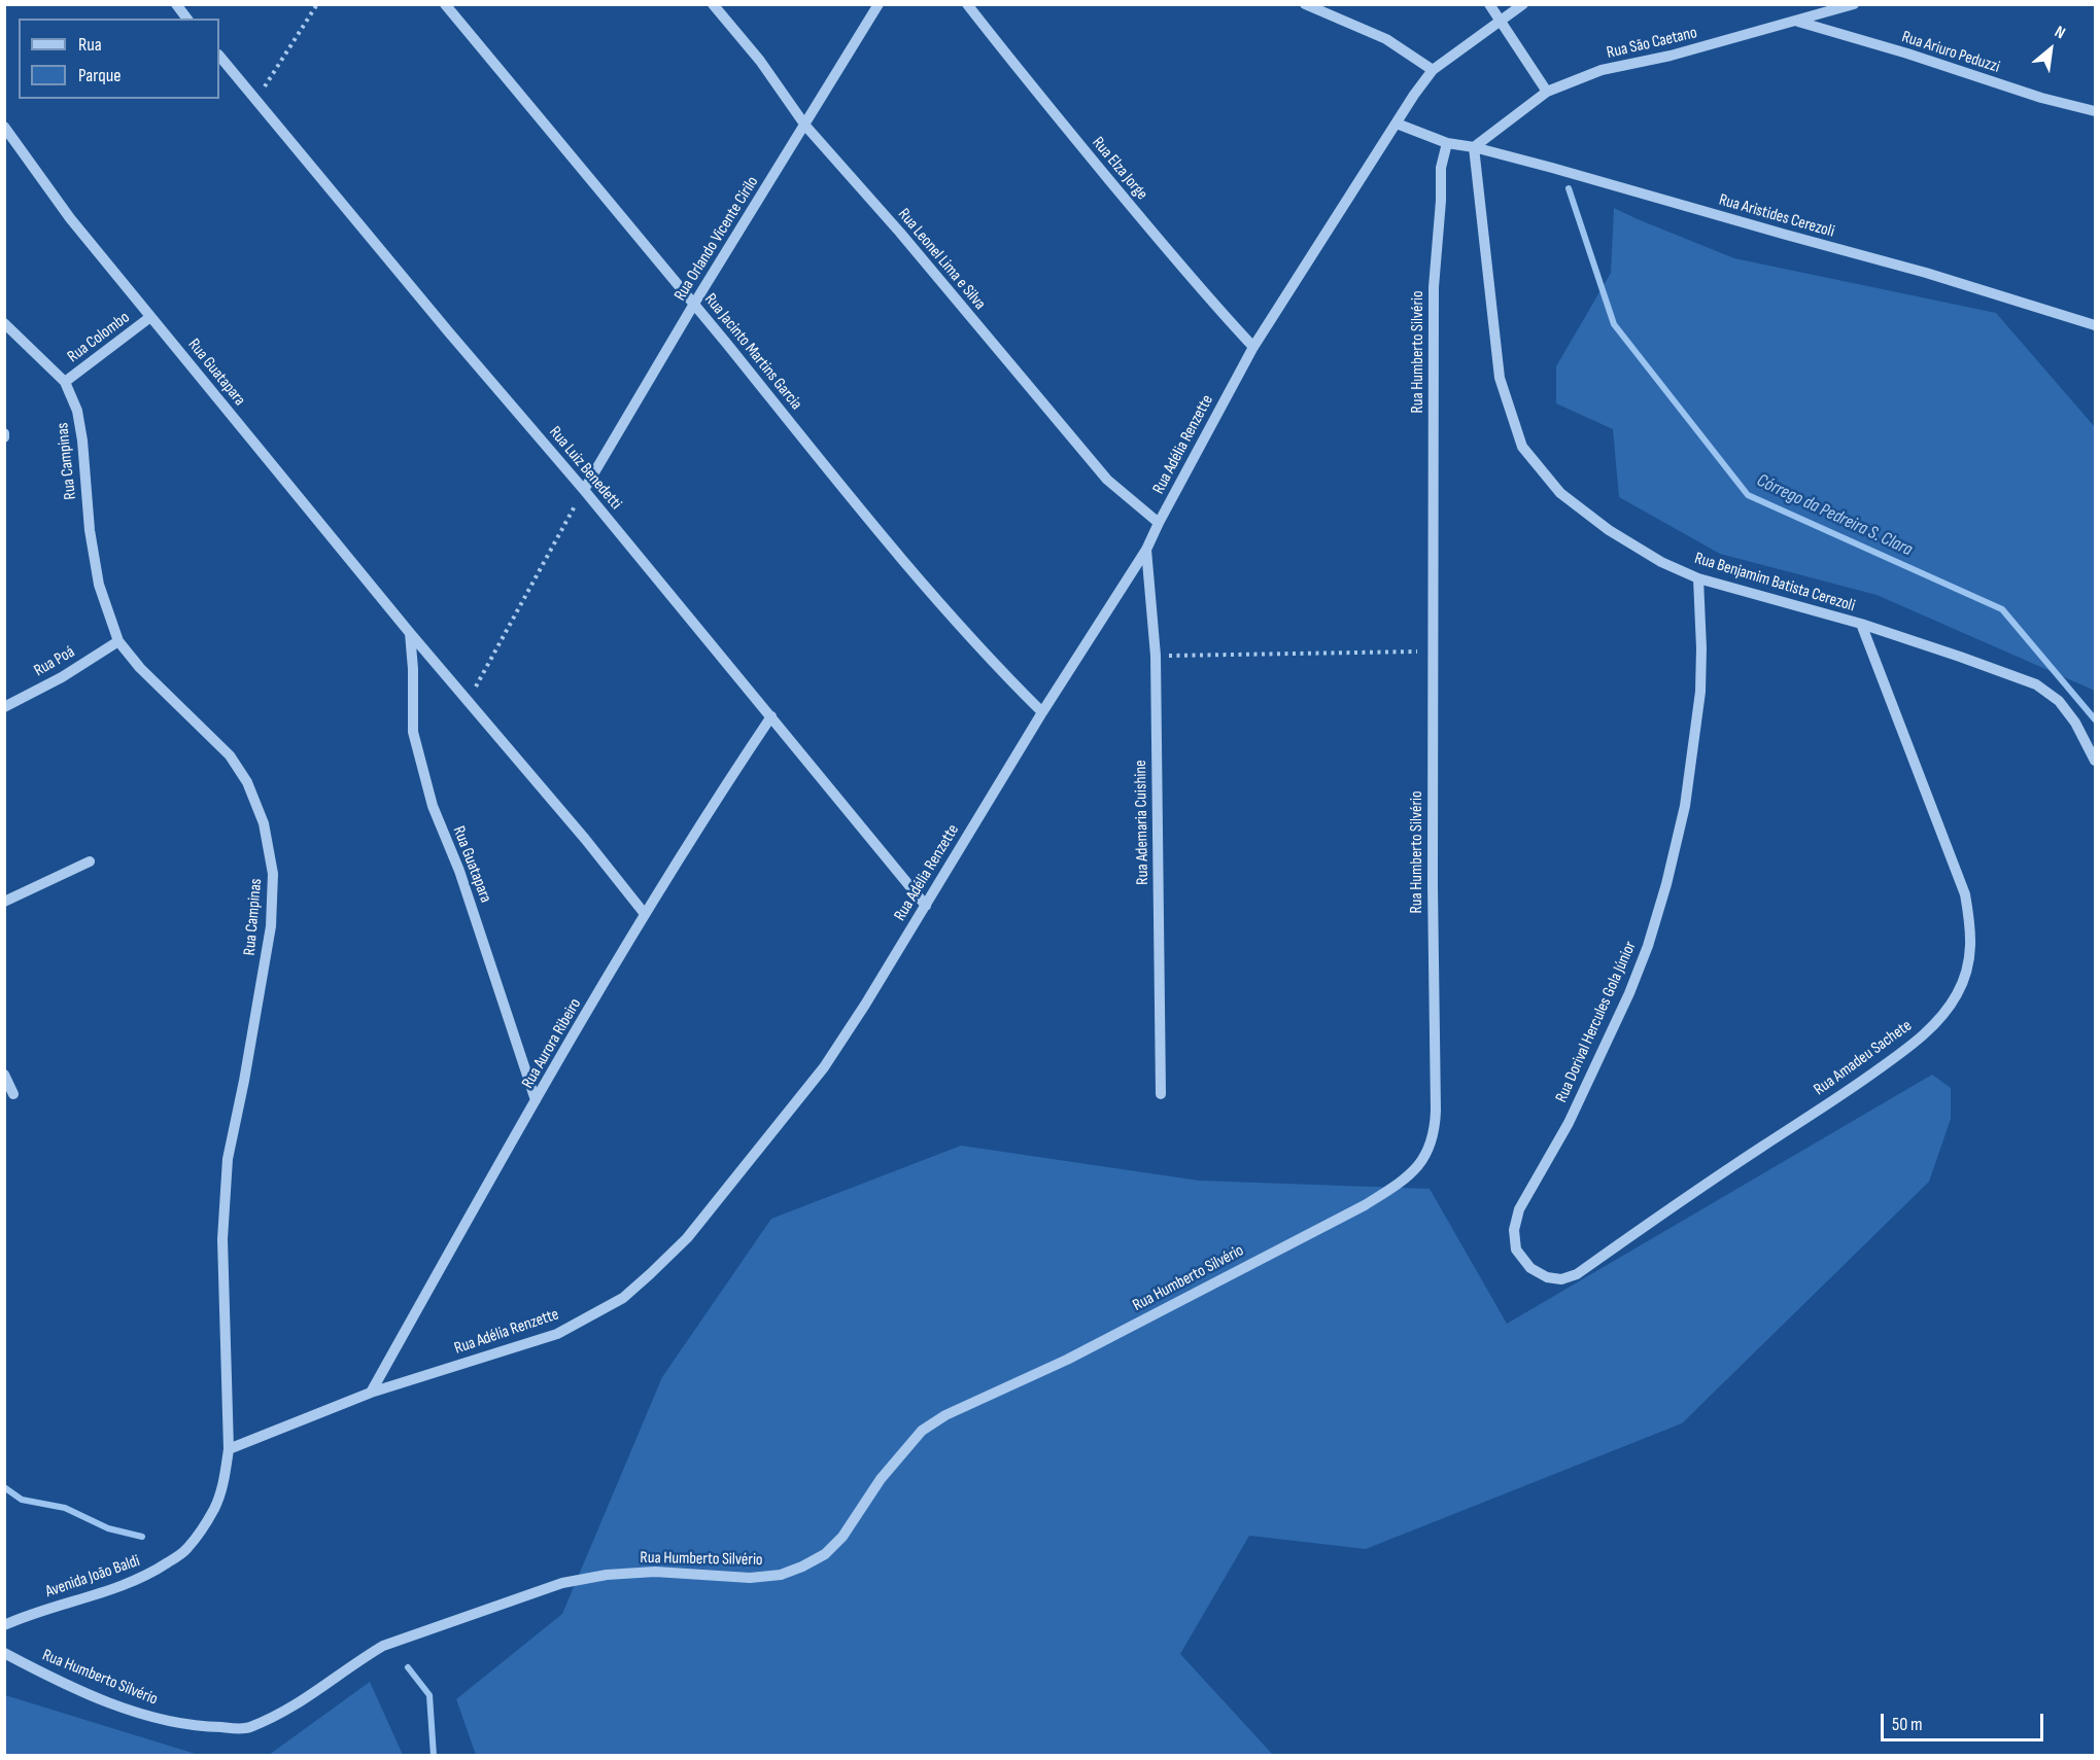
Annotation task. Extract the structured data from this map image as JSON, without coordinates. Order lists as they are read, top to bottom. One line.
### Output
{"streets":{"street":["Rua São Caetano","Rua Ariuro Peduzzi","Rua Elza Jorge","Rua Aristides Cerezoli","Rua Orlando Vicente Cirilo","Rua Leonel Lima e Silva","Rua Colombo","Rua Jacinto Martins Garcia","Rua Humberto Silvério","Rua Guatapara","Rua Adélia Renzette","Rua Campinas","Rua Luiz Benedetti","Rua Benjamim Batista Cerezoli","Rua Poá","Rua Ademaria Cuishine","Rua Dorival Hercules Gola Júnior","Rua Aurora Ribeiro","Rua Amadeu Sachete","Avenida João Baldi"]},"crossings":[["Rua São Caetano","Rua Ariuro Peduzzi"],["Rua São Caetano","Rua Aristides Cerezoli"],["Rua São Caetano","Rua Benjamim Batista Cerezoli"],["Rua Elza Jorge","Rua Adélia Renzette"],["Rua Aristides Cerezoli","Rua Humberto Silvério"],["Rua Aristides Cerezoli","Rua Benjamim Batista Cerezoli"],["Rua Orlando Vicente Cirilo","Rua Leonel Lima e Silva"],["Rua Orlando Vicente Cirilo","Rua Jacinto Martins Garcia"],["Rua Orlando Vicente Cirilo","Rua Luiz Benedetti"],["Rua Leonel Lima e Silva","Rua Adélia Renzette"],["Rua Colombo","Rua Guatapara"],["Rua Colombo","Rua Campinas"],["Rua Jacinto Martins Garcia","Rua Adélia Renzette"],["Rua Guatapara","Rua Aurora Ribeiro"],["Rua Adélia Renzette","Rua Campinas"],["Rua Adélia Renzette","Rua Luiz Benedetti"],["Rua Adélia Renzette","Rua Ademaria Cuishine"],["Rua Adélia Renzette","Rua Aurora Ribeiro"],["Rua Adélia Renzette","Avenida João Baldi"],["Rua Campinas","Rua Poá"],["Rua Campinas","Avenida João Baldi"],["Rua Luiz Benedetti","Rua Aurora Ribeiro"],["Rua Benjamim Batista Cerezoli","Rua Dorival Hercules Gola Júnior"],["Rua Benjamim Batista Cerezoli","Rua Amadeu Sachete"],["Rua Dorival Hercules Gola Júnior","Rua Amadeu Sachete"]],"water":["Córrego da Pedreira S. Clara"],"legend":["Rua","Parque"],"scale_bar":"50 m","north":"top right"}
